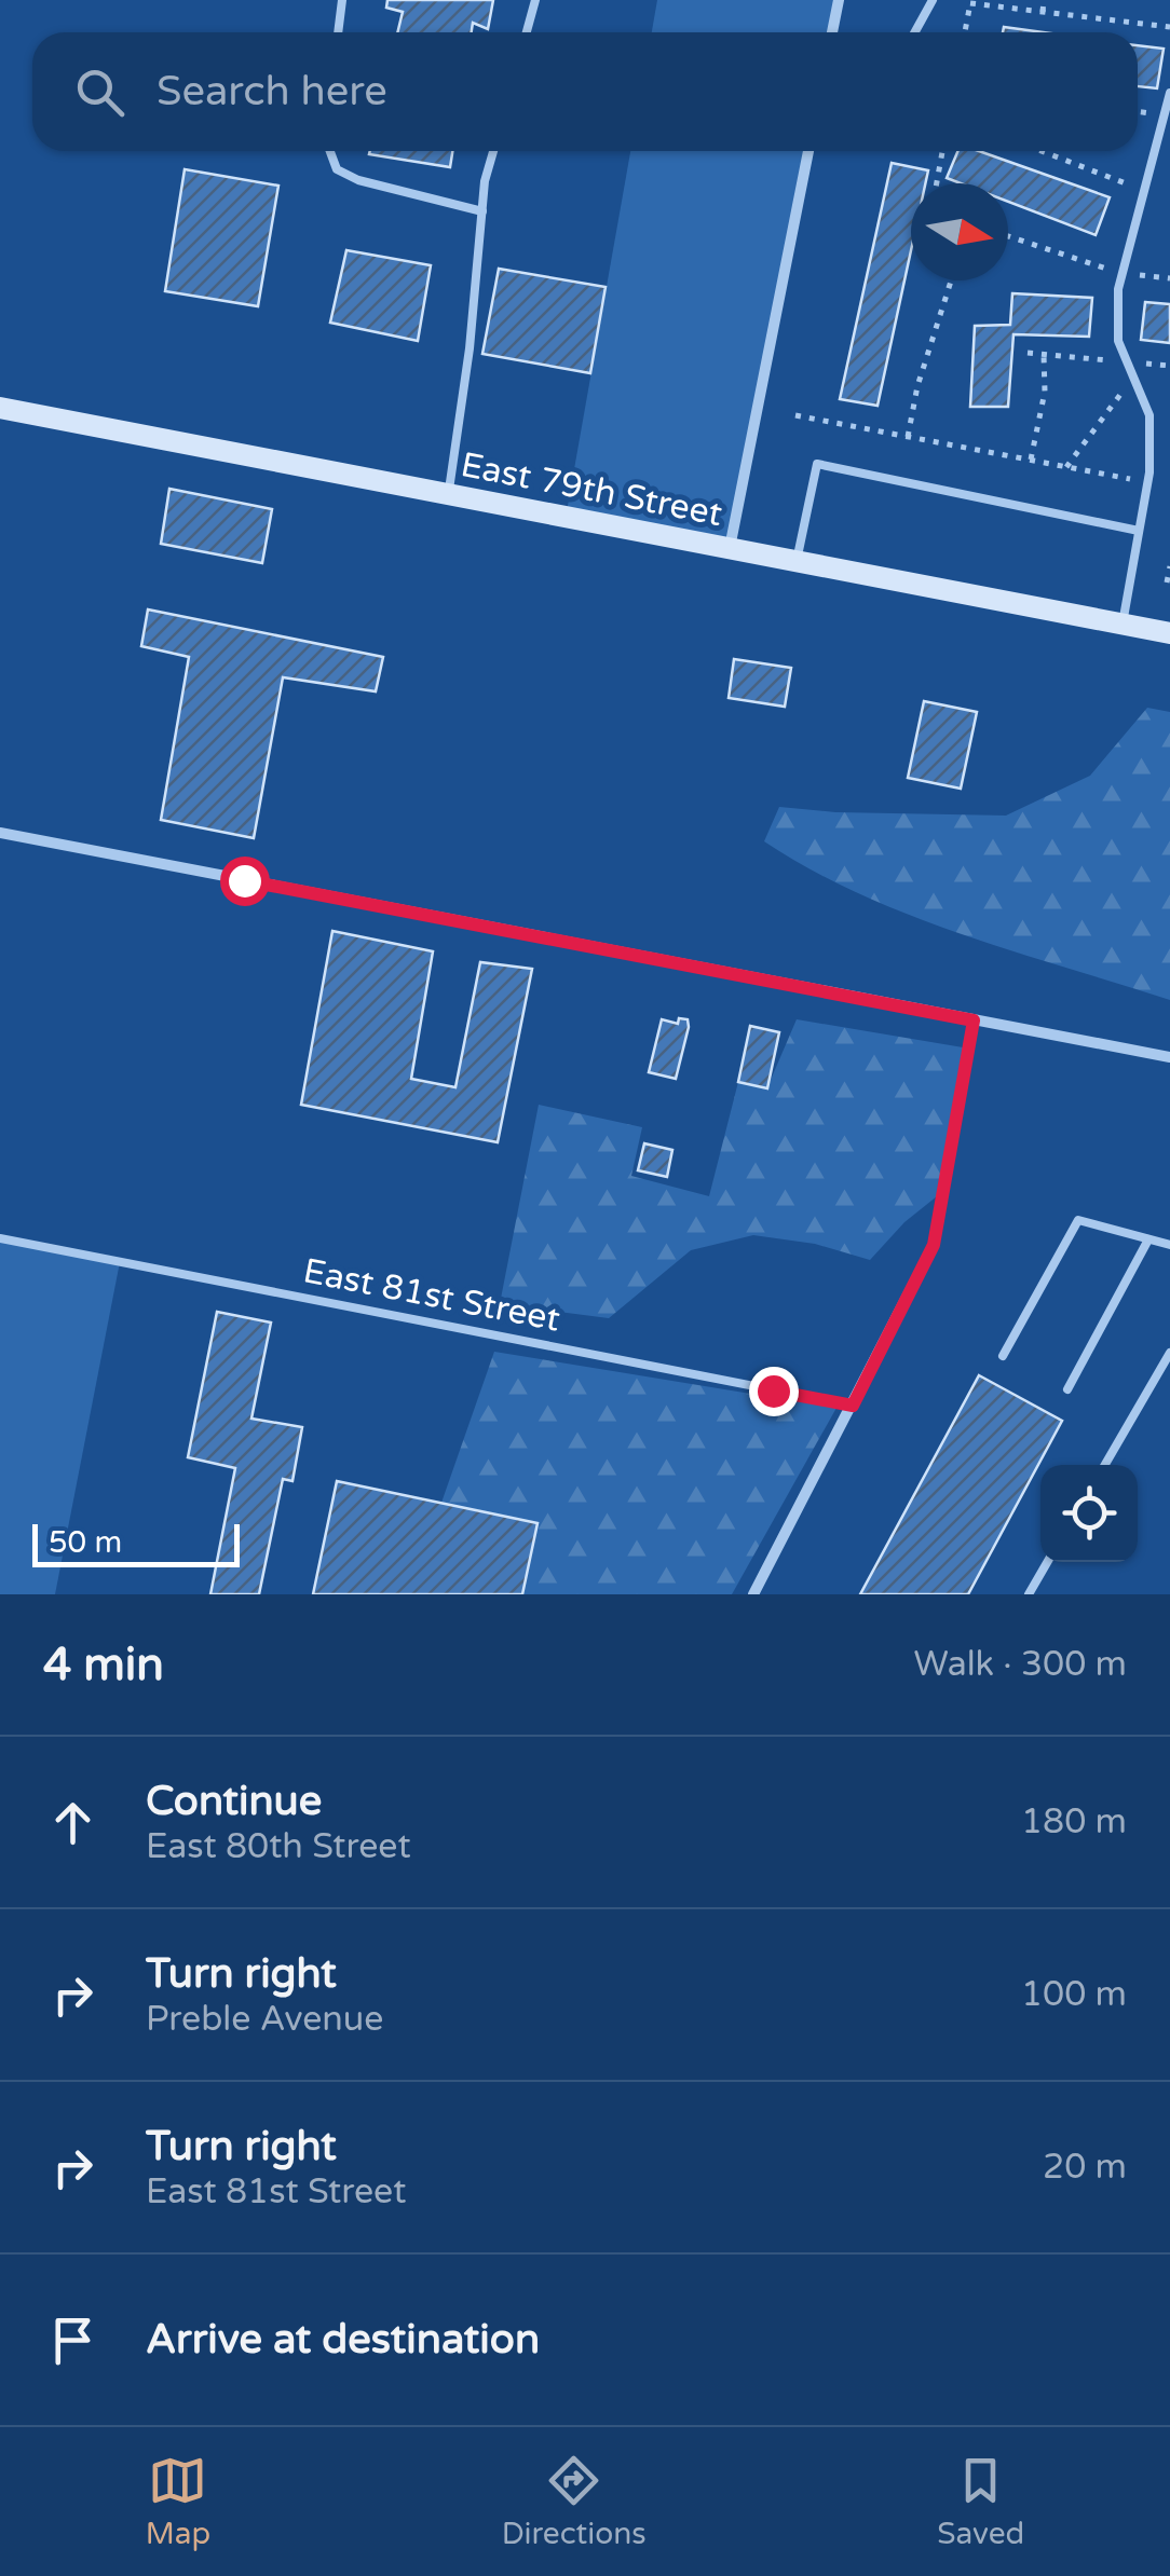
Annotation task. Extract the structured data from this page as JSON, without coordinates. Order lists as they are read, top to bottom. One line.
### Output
{"streets":{"main road":["East 79th Street"],"lane":["East 81st Street"]},"scale_bar":"50 m","north":"right","page":{"search":"Search here","scale":"50 m","heading":["4 min","Walk · 300 m"],"list":[["Continue","East 80th Street","180 m"],["Turn right","Preble Avenue","100 m"],["Turn right","East 81st Street","20 m"],"Arrive at destination"],"nav":["Map","Directions","Saved"]}}
